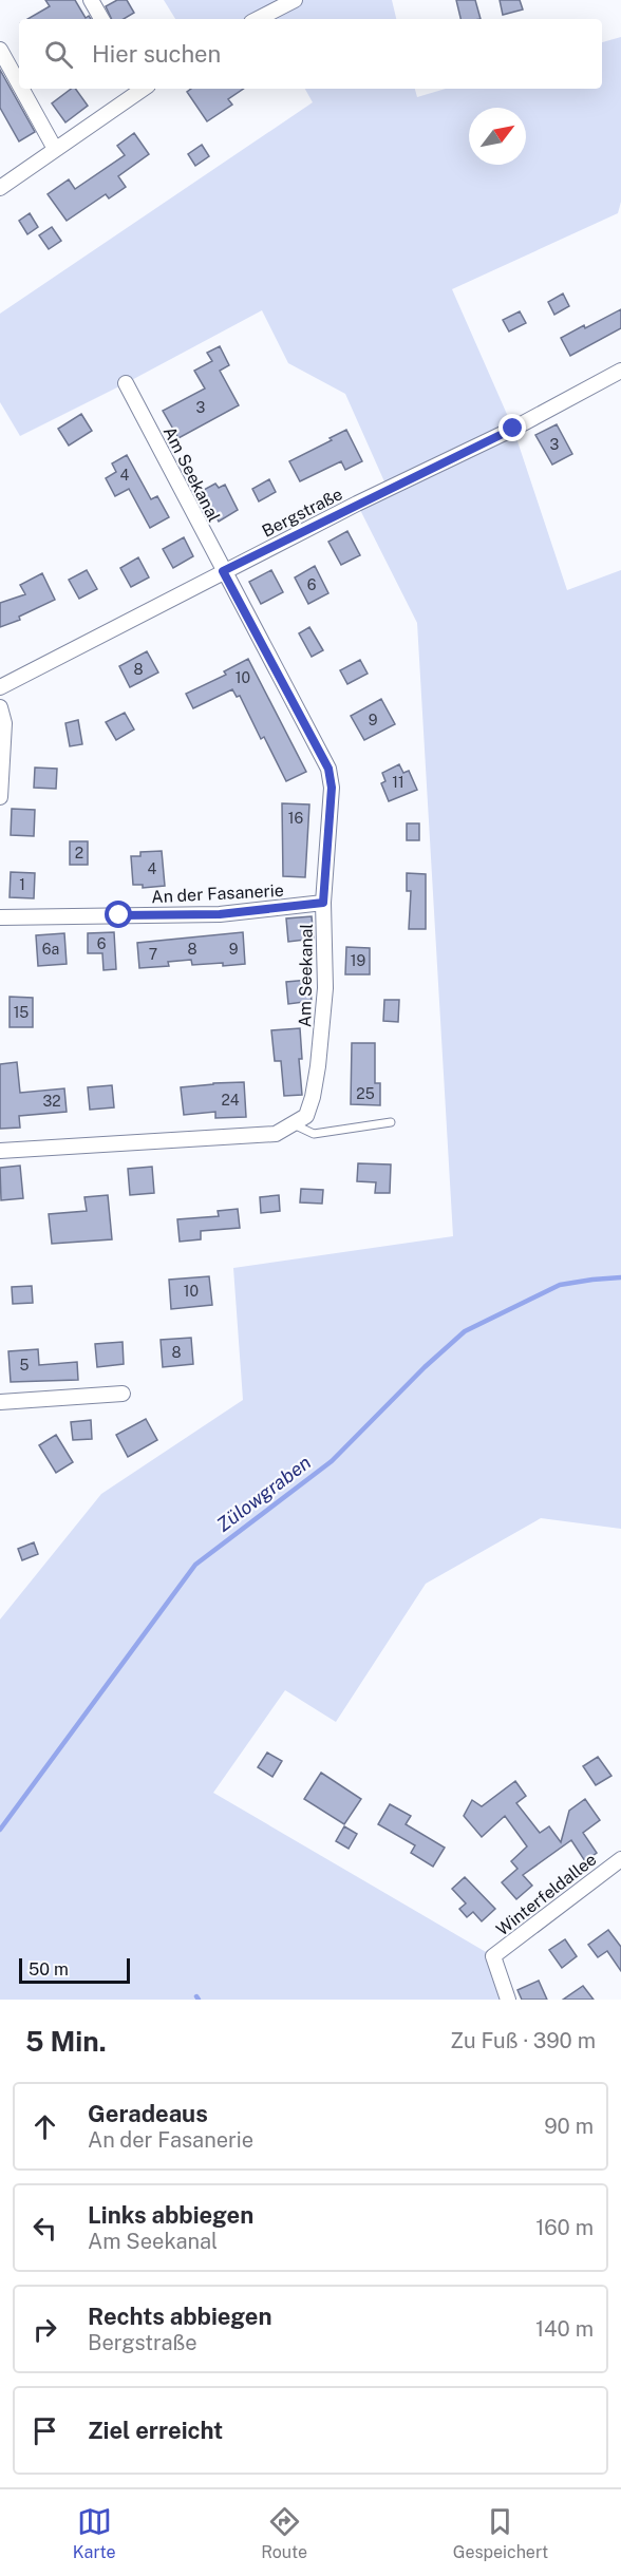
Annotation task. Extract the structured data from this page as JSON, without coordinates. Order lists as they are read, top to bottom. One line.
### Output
{"streets":{"street":["Am Seekanal","Bergstraße","An der Fasanerie","Winterfeldallee"]},"crossings":[["Am Seekanal","Bergstraße"],["Am Seekanal","An der Fasanerie"]],"water":["Zülowgraben"],"house_numbers":["3","3","4","6","8","10","9","11","16","2","4","1","6","6a","8","9","7","19","15","25","24","32","10","8","5"],"scale_bar":"50 m","north":"top right","page":{"search":"Hier suchen","scale":"50 m","heading":["5 Min.","Zu Fuß · 390 m"],"list":[["Geradeaus","An der Fasanerie","90 m"],["Links abbiegen","Am Seekanal","160 m"],["Rechts abbiegen","Bergstraße","140 m"],"Ziel erreicht"],"nav":["Karte","Route","Gespeichert"]}}
